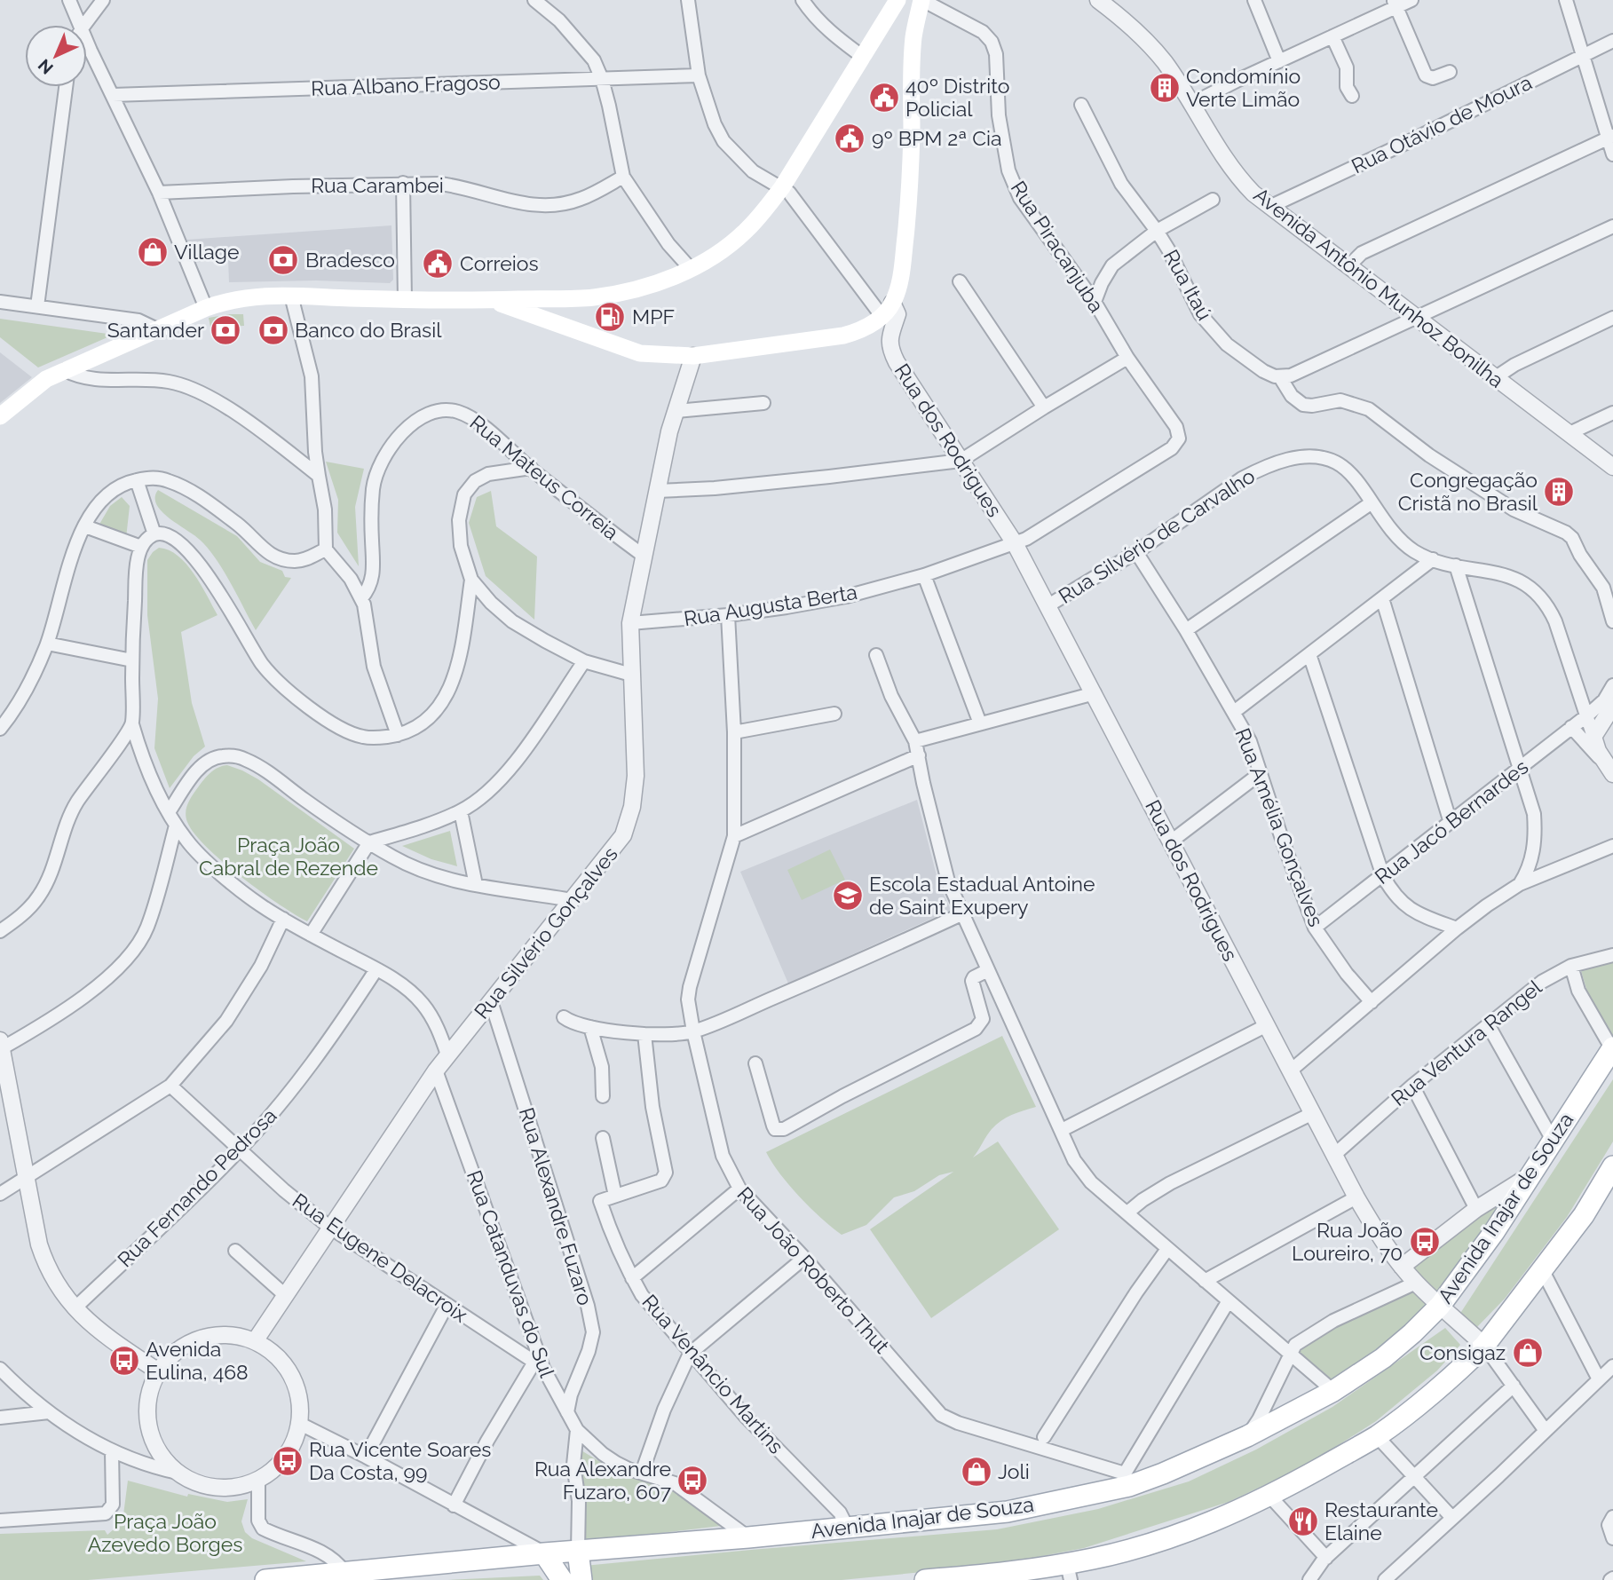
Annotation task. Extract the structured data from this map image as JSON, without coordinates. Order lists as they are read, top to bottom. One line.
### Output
{"streets":{"main road":["Avenida Inajar de Souza"],"street":["Rua Albano Fragoso","Rua Otávio de Moura","Rua Carambei","Rua Piracanjuba","Rua Itaú","Avenida Antônio Munhoz Bonilha","Rua dos Rodrigues","Rua Mateus Correia","Rua Silvério de Carvalho","Rua Augusta Berta","Rua Jacó Bernardes","Rua Amélia Gonçalves","Rua Silvério Gonçalves","Rua Ventura Rangel","Rua Fernando Pedrosa","Rua Alexandre Fuzaro","Rua Eugene Delacroix","Rua João Roberto Thut","Rua Catanduvas do Sul","Rua Venâncio Martins"]},"crossings":[["Rua Otávio de Moura","Avenida Antônio Munhoz Bonilha"],["Rua Piracanjuba","Rua Augusta Berta"],["Rua dos Rodrigues","Rua Silvério de Carvalho"],["Rua dos Rodrigues","Rua Augusta Berta"],["Rua dos Rodrigues","Rua Ventura Rangel"],["Rua dos Rodrigues","Avenida Inajar de Souza"],["Rua Mateus Correia","Rua Silvério Gonçalves"],["Rua Silvério de Carvalho","Rua Jacó Bernardes"],["Rua Silvério de Carvalho","Rua Amélia Gonçalves"],["Rua Augusta Berta","Rua Silvério Gonçalves"],["Rua Augusta Berta","Rua João Roberto Thut"],["Rua Jacó Bernardes","Rua Amélia Gonçalves"],["Rua Silvério Gonçalves","Rua Alexandre Fuzaro"],["Rua Silvério Gonçalves","Rua Eugene Delacroix"],["Rua Silvério Gonçalves","Rua Catanduvas do Sul"],["Rua Fernando Pedrosa","Rua Eugene Delacroix"],["Rua Alexandre Fuzaro","Rua Catanduvas do Sul"],["Avenida Inajar de Souza","Rua João Roberto Thut"],["Avenida Inajar de Souza","Rua Venâncio Martins"],["Rua Eugene Delacroix","Rua Catanduvas do Sul"]],"parks":["Praça João Cabral de Rezende","Praça João Azevedo Borges"],"places":{"building":["Condomínio Verte Limão","Congregação Cristã no Brasil"],"public building":["40º Distrito Policial","9º BPM 2ª Cia","Correios"],"shop":["Village","Consigaz","Joli"],"bank":["Bradesco","Santander","Banco do Brasil"],"fuel station":["MPF"],"school or university":["Escola Estadual Antoine de Saint Exupery"],"bus stop":["Rua João Loureiro, 70","Avenida Eulina, 468","Rua Vicente Soares Da Costa, 99","Rua Alexandre Fuzaro, 607"],"restaurant":["Restaurante Elaine"]},"north":"bottom left"}
